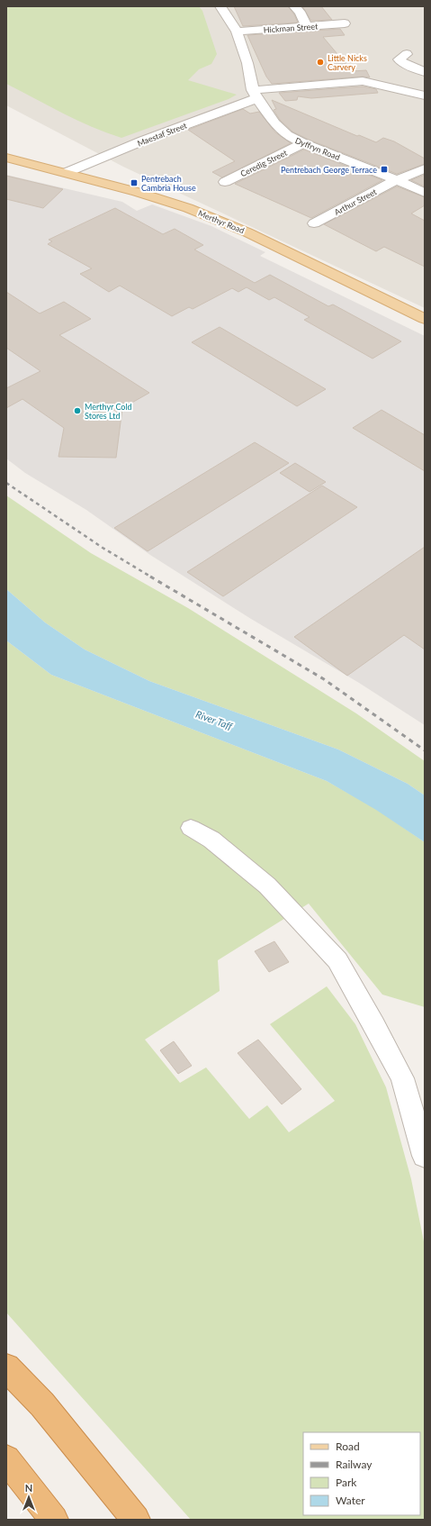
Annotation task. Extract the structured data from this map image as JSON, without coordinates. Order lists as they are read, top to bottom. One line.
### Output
{"streets":{"main road":["Merthyr Road"],"street":["Hickman Street","Maestaf Street","Dyffryn Road","Ceredig Street","Arthur Street"]},"crossings":[["Hickman Street","Dyffryn Road"],["Maestaf Street","Dyffryn Road"],["Maestaf Street","Merthyr Road"],["Dyffryn Road","Ceredig Street"],["Dyffryn Road","Arthur Street"]],"water":["River Taff"],"places":{"other":["Little Nicks Carvery","Merthyr Cold Stores Ltd"],"transit":["Pentrebach George Terrace","Pentrebach Cambria House"]},"legend":["Road","Railway","Park","Water"],"north":"top"}
